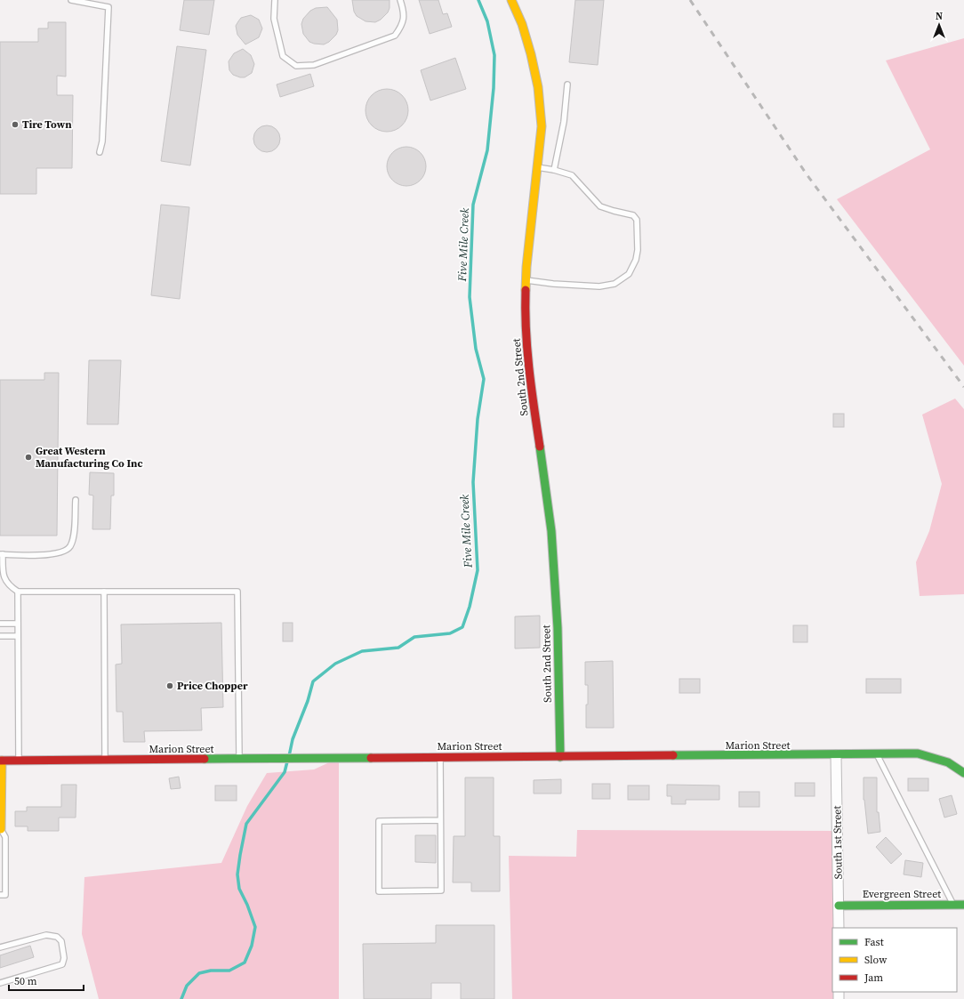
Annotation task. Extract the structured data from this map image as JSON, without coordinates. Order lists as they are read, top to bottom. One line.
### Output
{"streets":{"street":["South 2nd Street","Marion Street","South 1st Street","Evergreen Street"]},"crossings":[["South 2nd Street","Marion Street"],["Marion Street","South 1st Street"],["South 1st Street","Evergreen Street"]],"water":["Five Mile Creek"],"places":["Tire Town","Great Western Manufacturing Co Inc","Price Chopper"],"legend":["Fast","Slow","Jam"],"scale_bar":"50 m","north":"top"}
